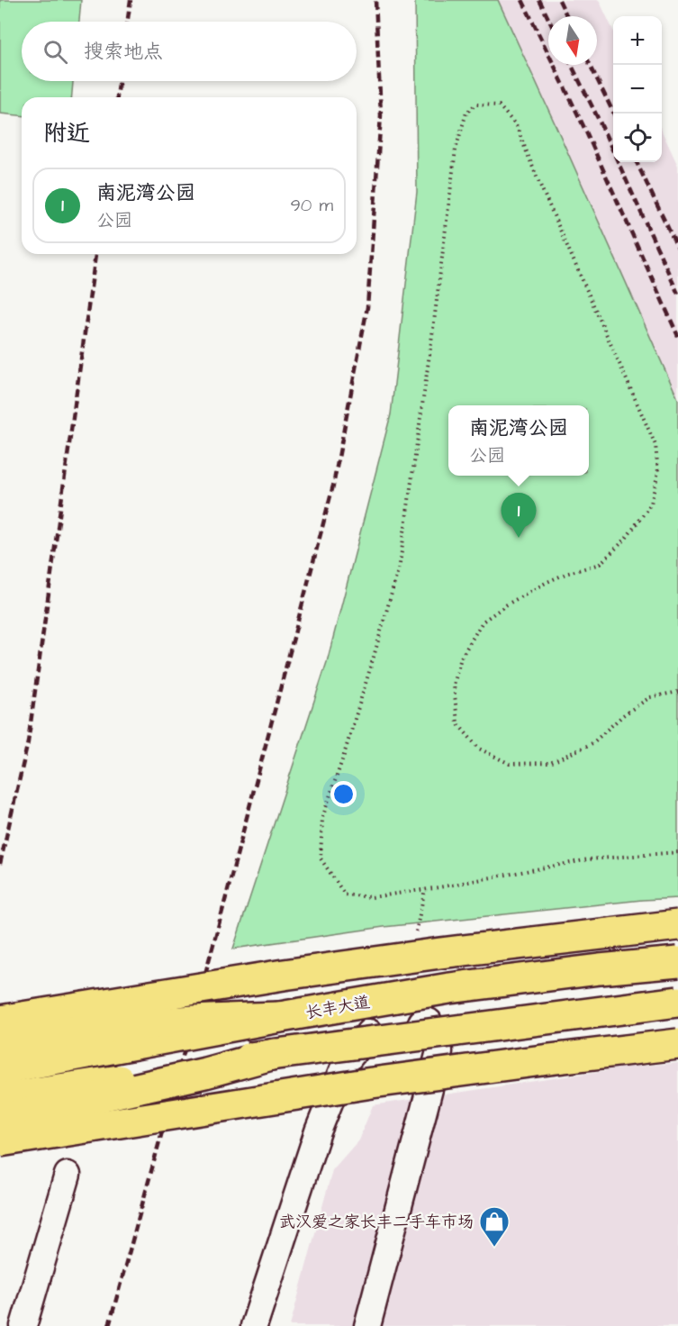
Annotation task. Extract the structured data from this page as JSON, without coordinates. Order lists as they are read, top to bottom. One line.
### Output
{"streets":{"main road":["长丰大道"]},"places":{"shop":["武汉爱之家长丰二手车市场"]},"north":"bottom","page":{"map_buttons":["+","−"],"search":"搜索地点","heading":"附近","list":[{"mark":"1","name":"南泥湾公园","note":"公园","value":"90 m"}],"popup":["南泥湾公园","公园"],"pins":"1"}}
